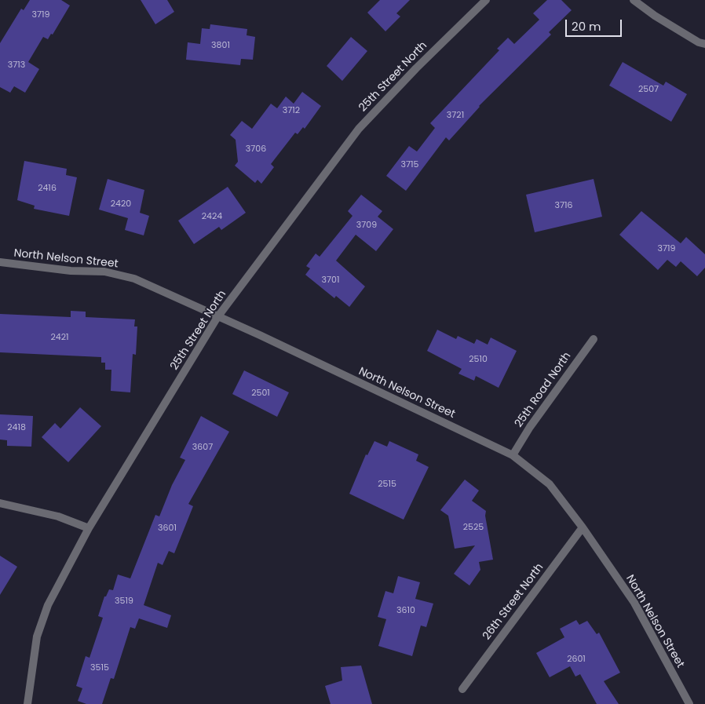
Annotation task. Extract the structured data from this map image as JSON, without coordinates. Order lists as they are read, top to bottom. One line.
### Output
{"streets":{"street":["25th Street North","North Nelson Street","25th Road North","26th Street North"]},"crossings":[["25th Street North","North Nelson Street"],["North Nelson Street","25th Road North"],["North Nelson Street","26th Street North"]],"house_numbers":["3719","3801","3713","2507","3712","3721","3706","3715","2416","2420","3716","2424","3709","3719","3701","2421","2510","2501","2418","3607","2515","2525","3601","3519","3610","2601","3515"],"scale_bar":"20 m"}
